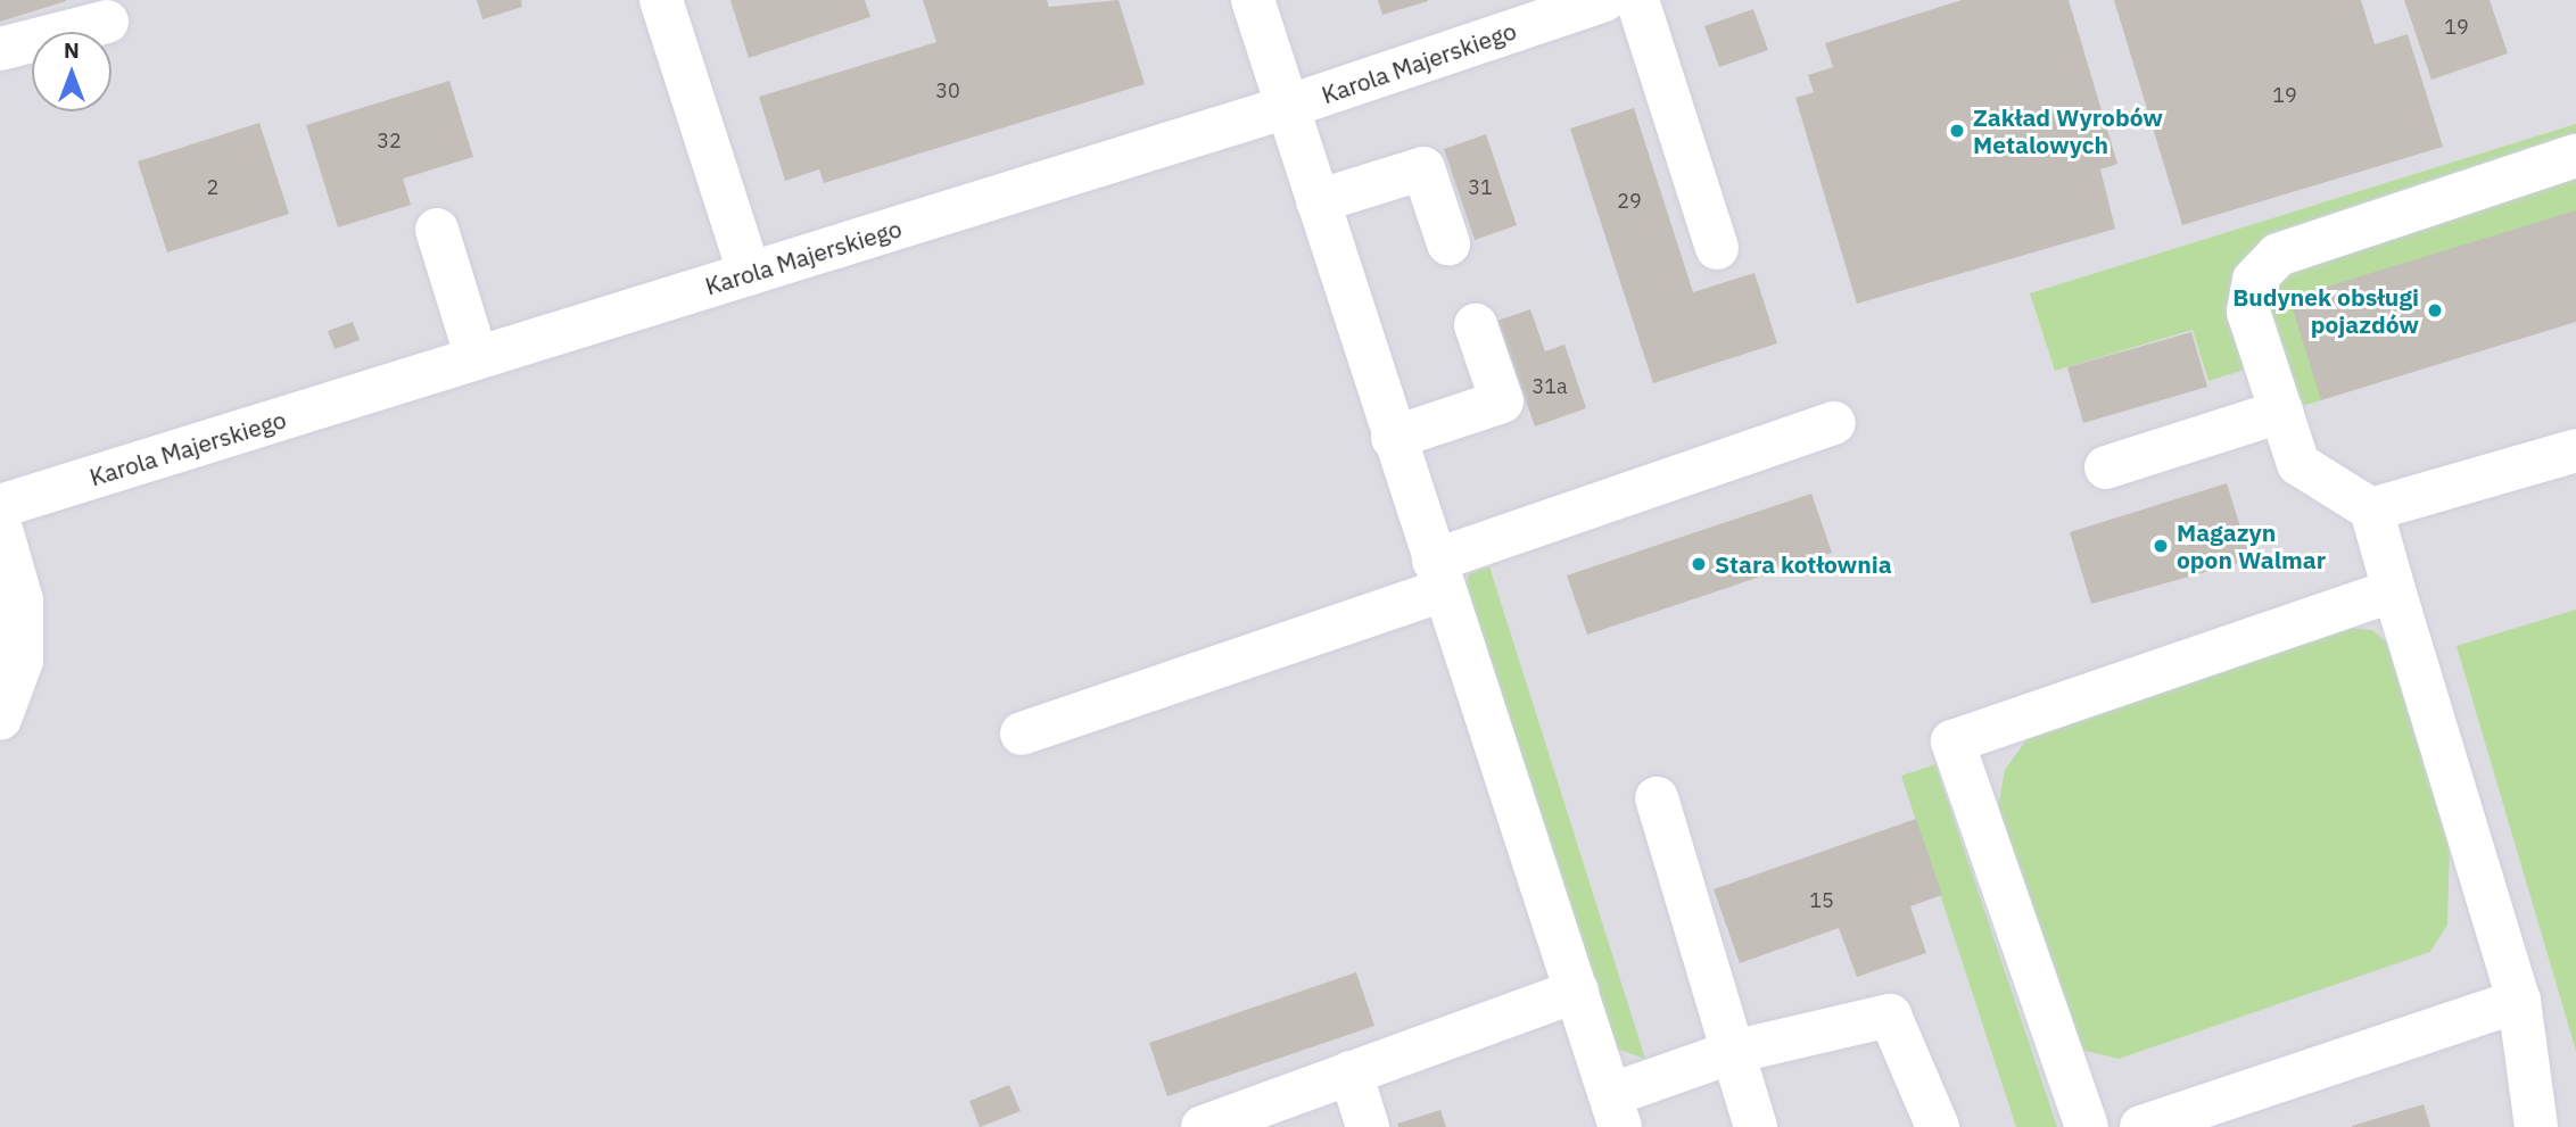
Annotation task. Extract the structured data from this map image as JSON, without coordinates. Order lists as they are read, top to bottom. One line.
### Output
{"streets":{"street":["Karola Majerskiego"]},"places":["Zakład Wyrobów Metalowych","Budynek obsługi pojazdów","Magazyn opon Walmar","Stara kotłownia"],"house_numbers":["19","30","19","32","2","31","29","31a","15"],"north":"top"}
